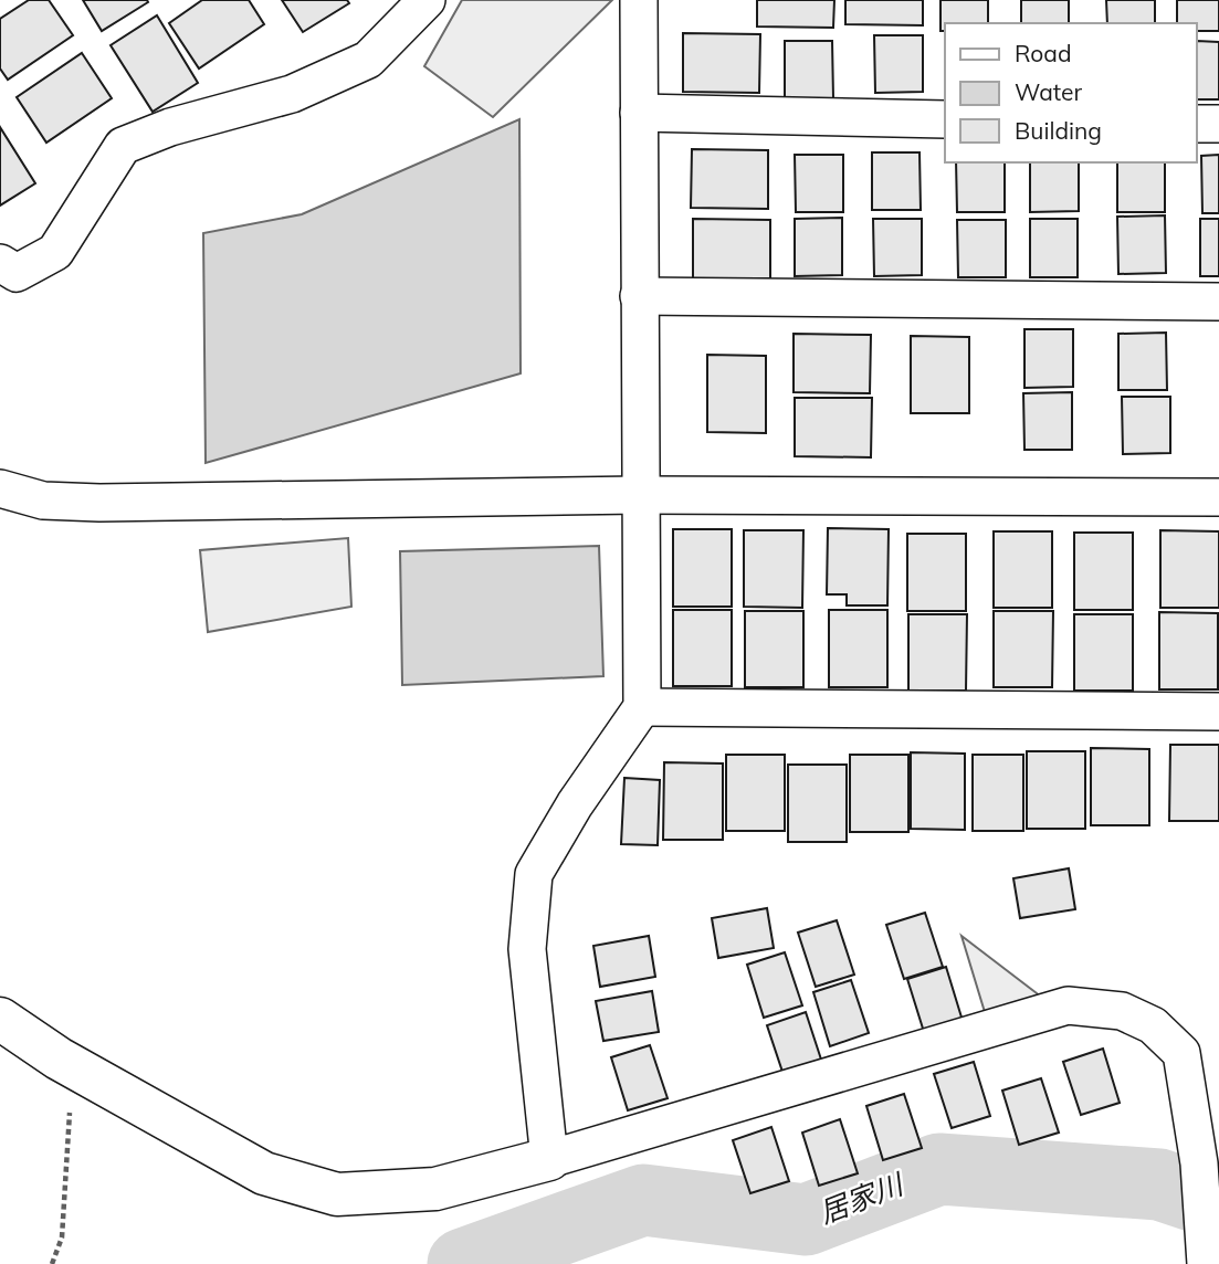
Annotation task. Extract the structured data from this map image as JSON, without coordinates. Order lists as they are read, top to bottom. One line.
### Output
{"water":["居家川"],"legend":["Road","Water","Building"]}
